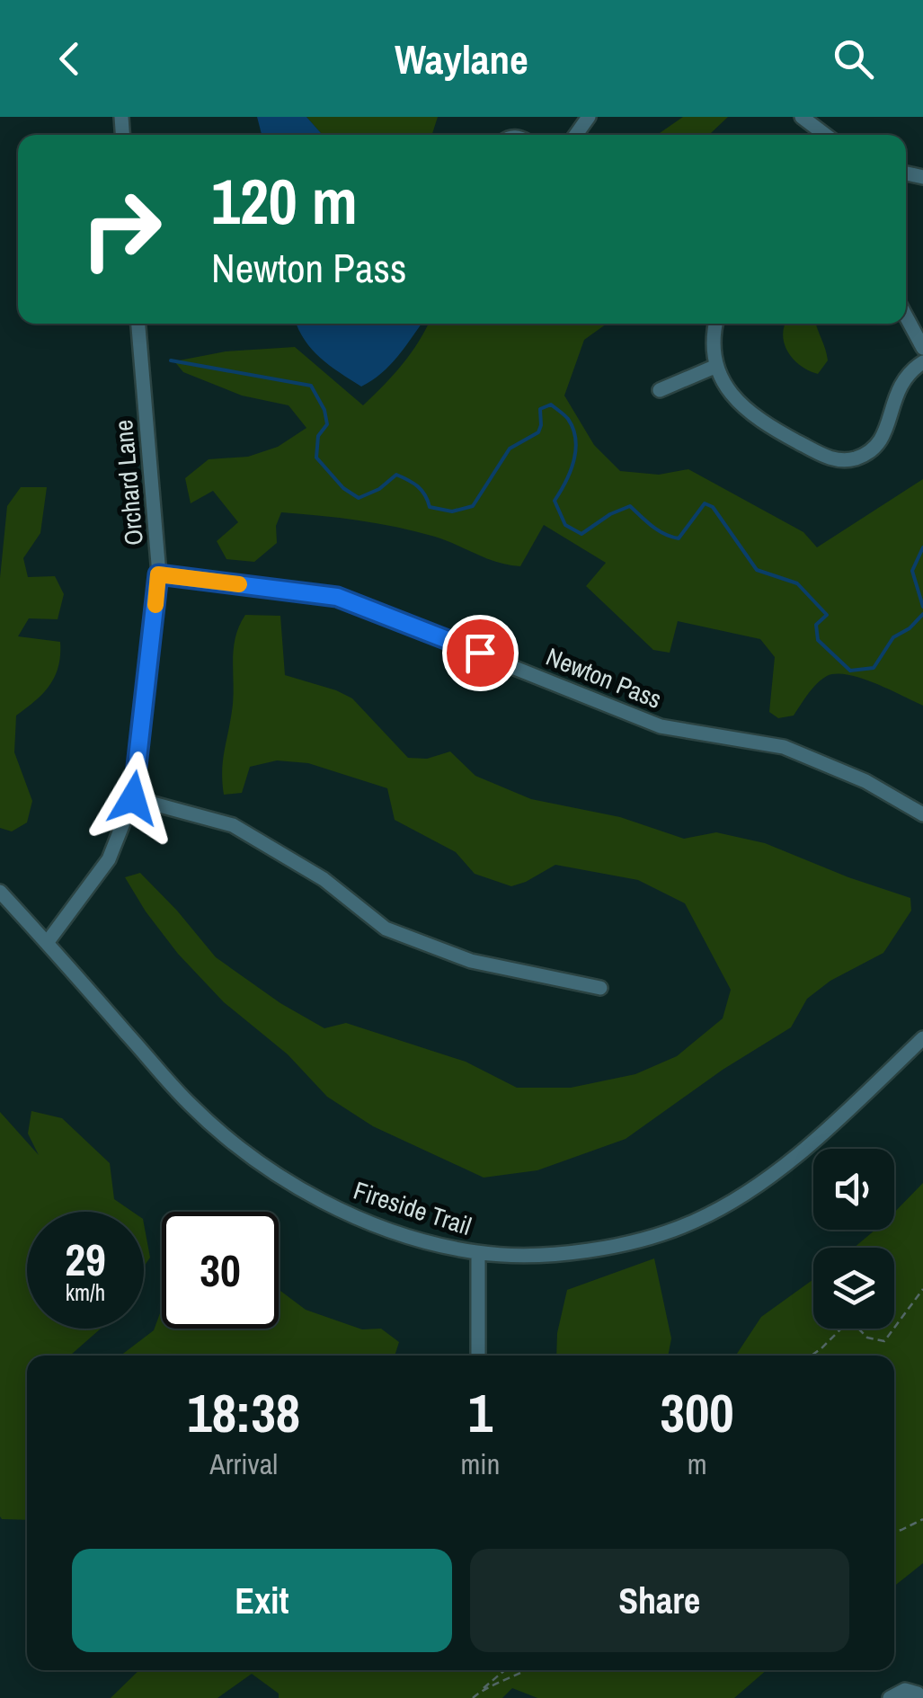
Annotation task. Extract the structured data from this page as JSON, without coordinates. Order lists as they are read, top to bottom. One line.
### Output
{"streets":{"street":["Orchard Lane","Newton Pass","Fireside Trail"]},"crossings":[["Orchard Lane","Newton Pass"],["Orchard Lane","Fireside Trail"]],"page":{"header":"Waylane","turn":["120 m","Newton Pass"],"speed":"29 km/h","limit":"30","eta":["18:38","Arrival","1","min","300","m"],"buttons":["Exit","Share"]}}
